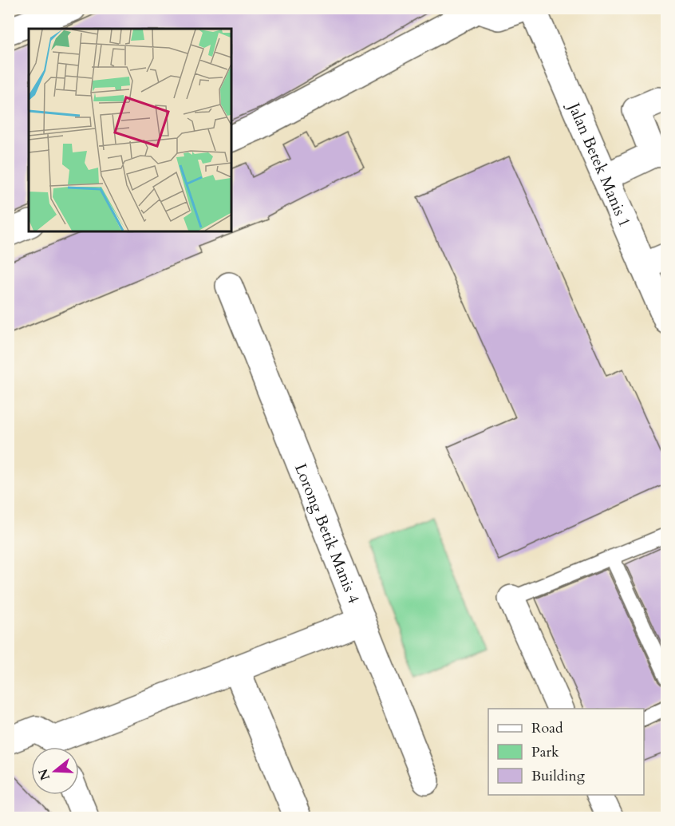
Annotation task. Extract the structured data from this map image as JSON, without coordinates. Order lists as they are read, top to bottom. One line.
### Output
{"streets":{"street":["Jalan Betek Manis 1","Lorong Betik Manis 4"]},"legend":["Road","Park","Building"],"north":"left"}
